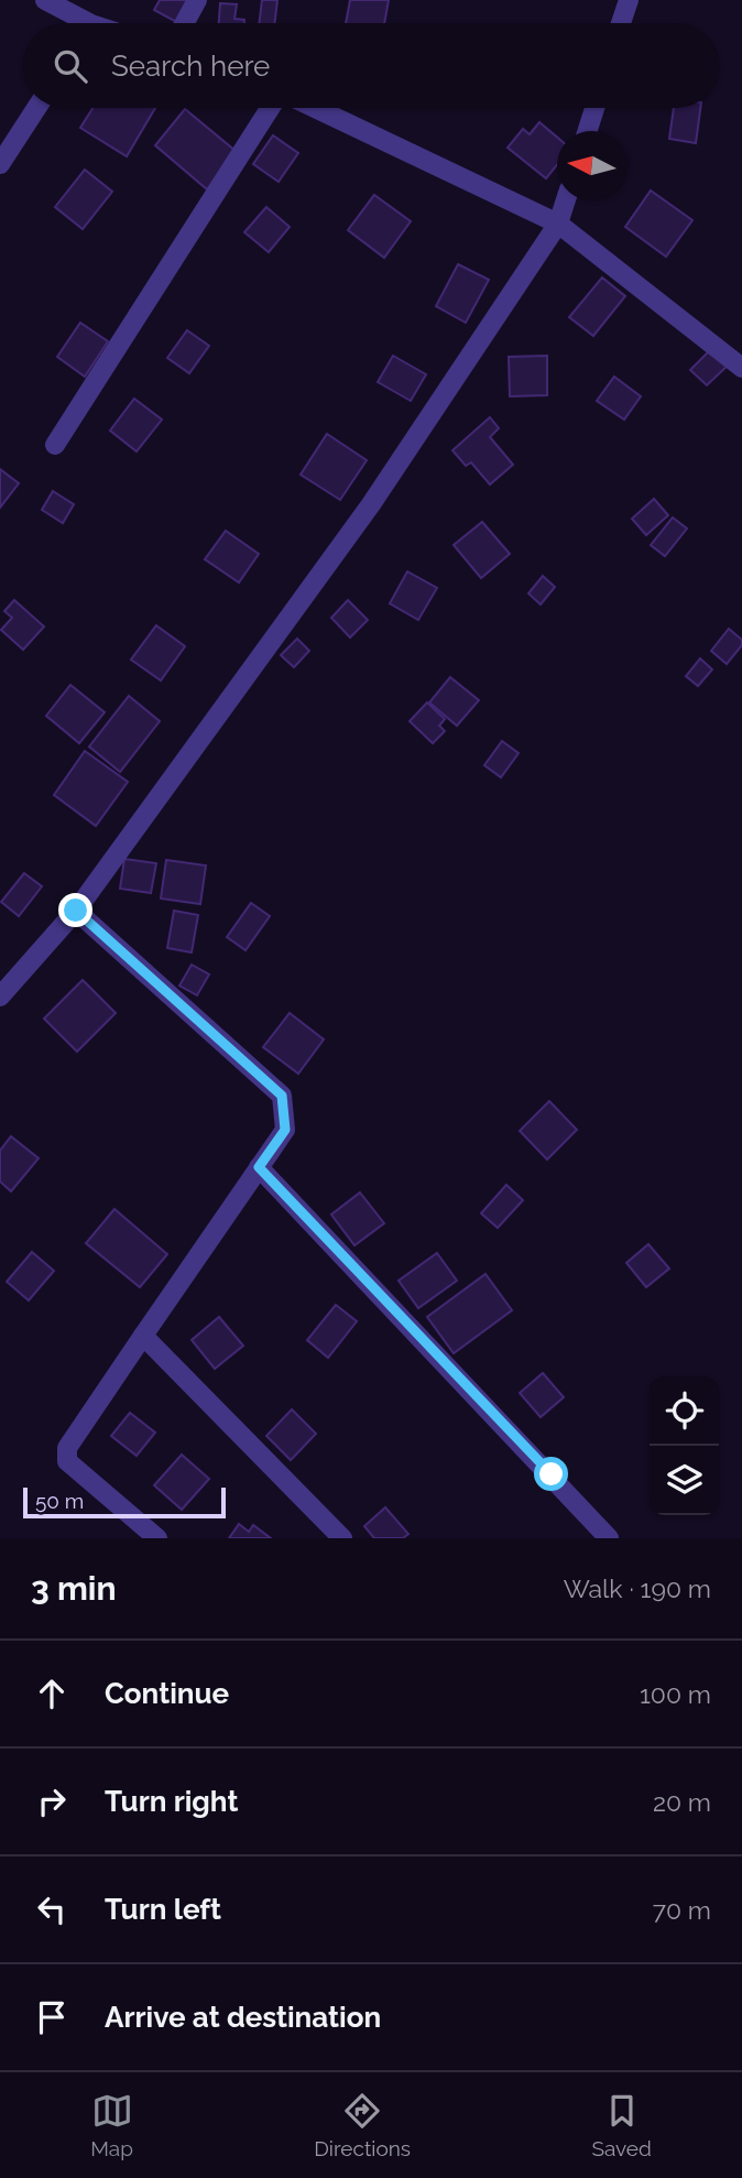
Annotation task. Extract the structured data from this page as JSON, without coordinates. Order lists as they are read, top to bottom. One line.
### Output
{"scale_bar":"50 m","north":"left","page":{"search":"Search here","scale":"50 m","heading":["3 min","Walk · 190 m"],"list":[["Continue","100 m"],["Turn right","20 m"],["Turn left","70 m"],"Arrive at destination"],"nav":["Map","Directions","Saved"]}}
